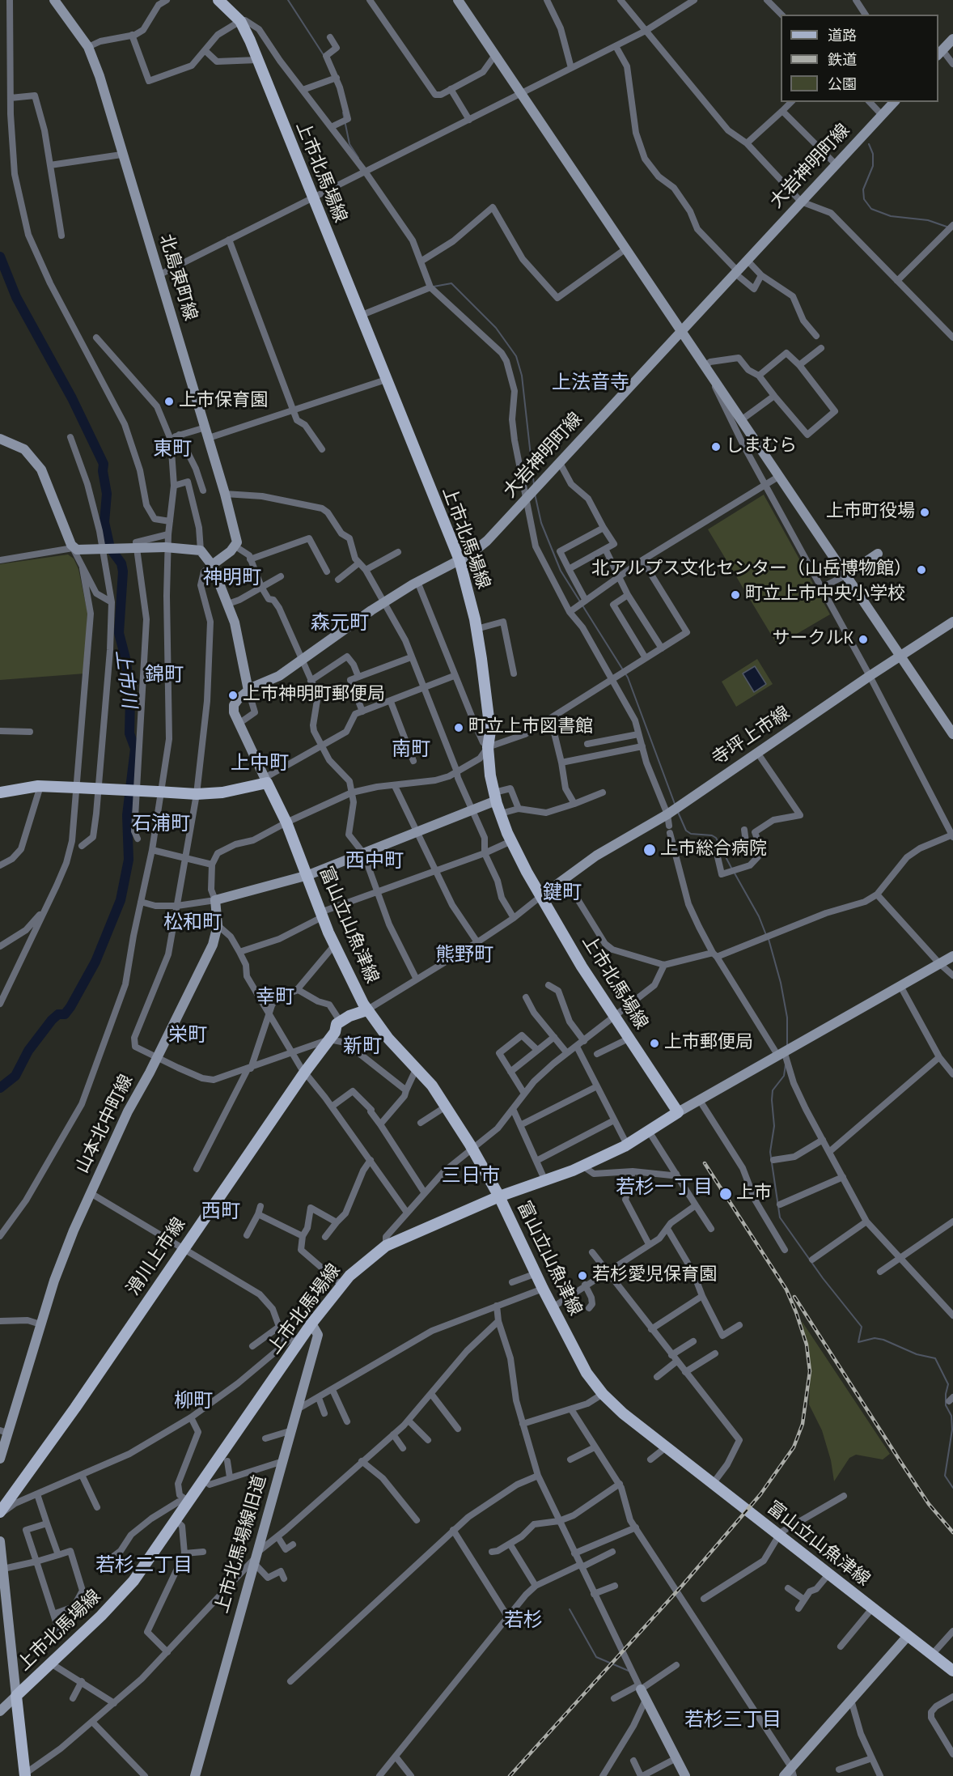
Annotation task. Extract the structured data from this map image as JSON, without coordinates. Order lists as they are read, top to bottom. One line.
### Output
{"streets":{"main road":["大岩神明町線","上市北馬場線","北島東町線","寺坪上市線","富山立山魚津線","山本北中町線","滑川上市線","上市北馬場線旧道"]},"crossings":[["大岩神明町線","上市北馬場線"],["上市北馬場線","寺坪上市線"],["上市北馬場線","富山立山魚津線"],["上市北馬場線","上市北馬場線旧道"]],"districts":["上法音寺","東町","神明町","森元町","錦町","南町","上中町","石浦町","西中町","鍵町","松和町","熊野町","幸町","栄町","新町","三日市","若杉一丁目","西町","柳町","若杉二丁目","若杉","若杉三丁目"],"water":["上市川"],"places":["上市保育園","しまむら","上市町役場","北アルプス文化センター（山岳博物館）","町立上市中央小学校","サークルK","上市神明町郵便局","町立上市図書館","上市総合病院","上市郵便局","上市","若杉愛児保育園"],"legend":["道路","鉄道","公園"]}
